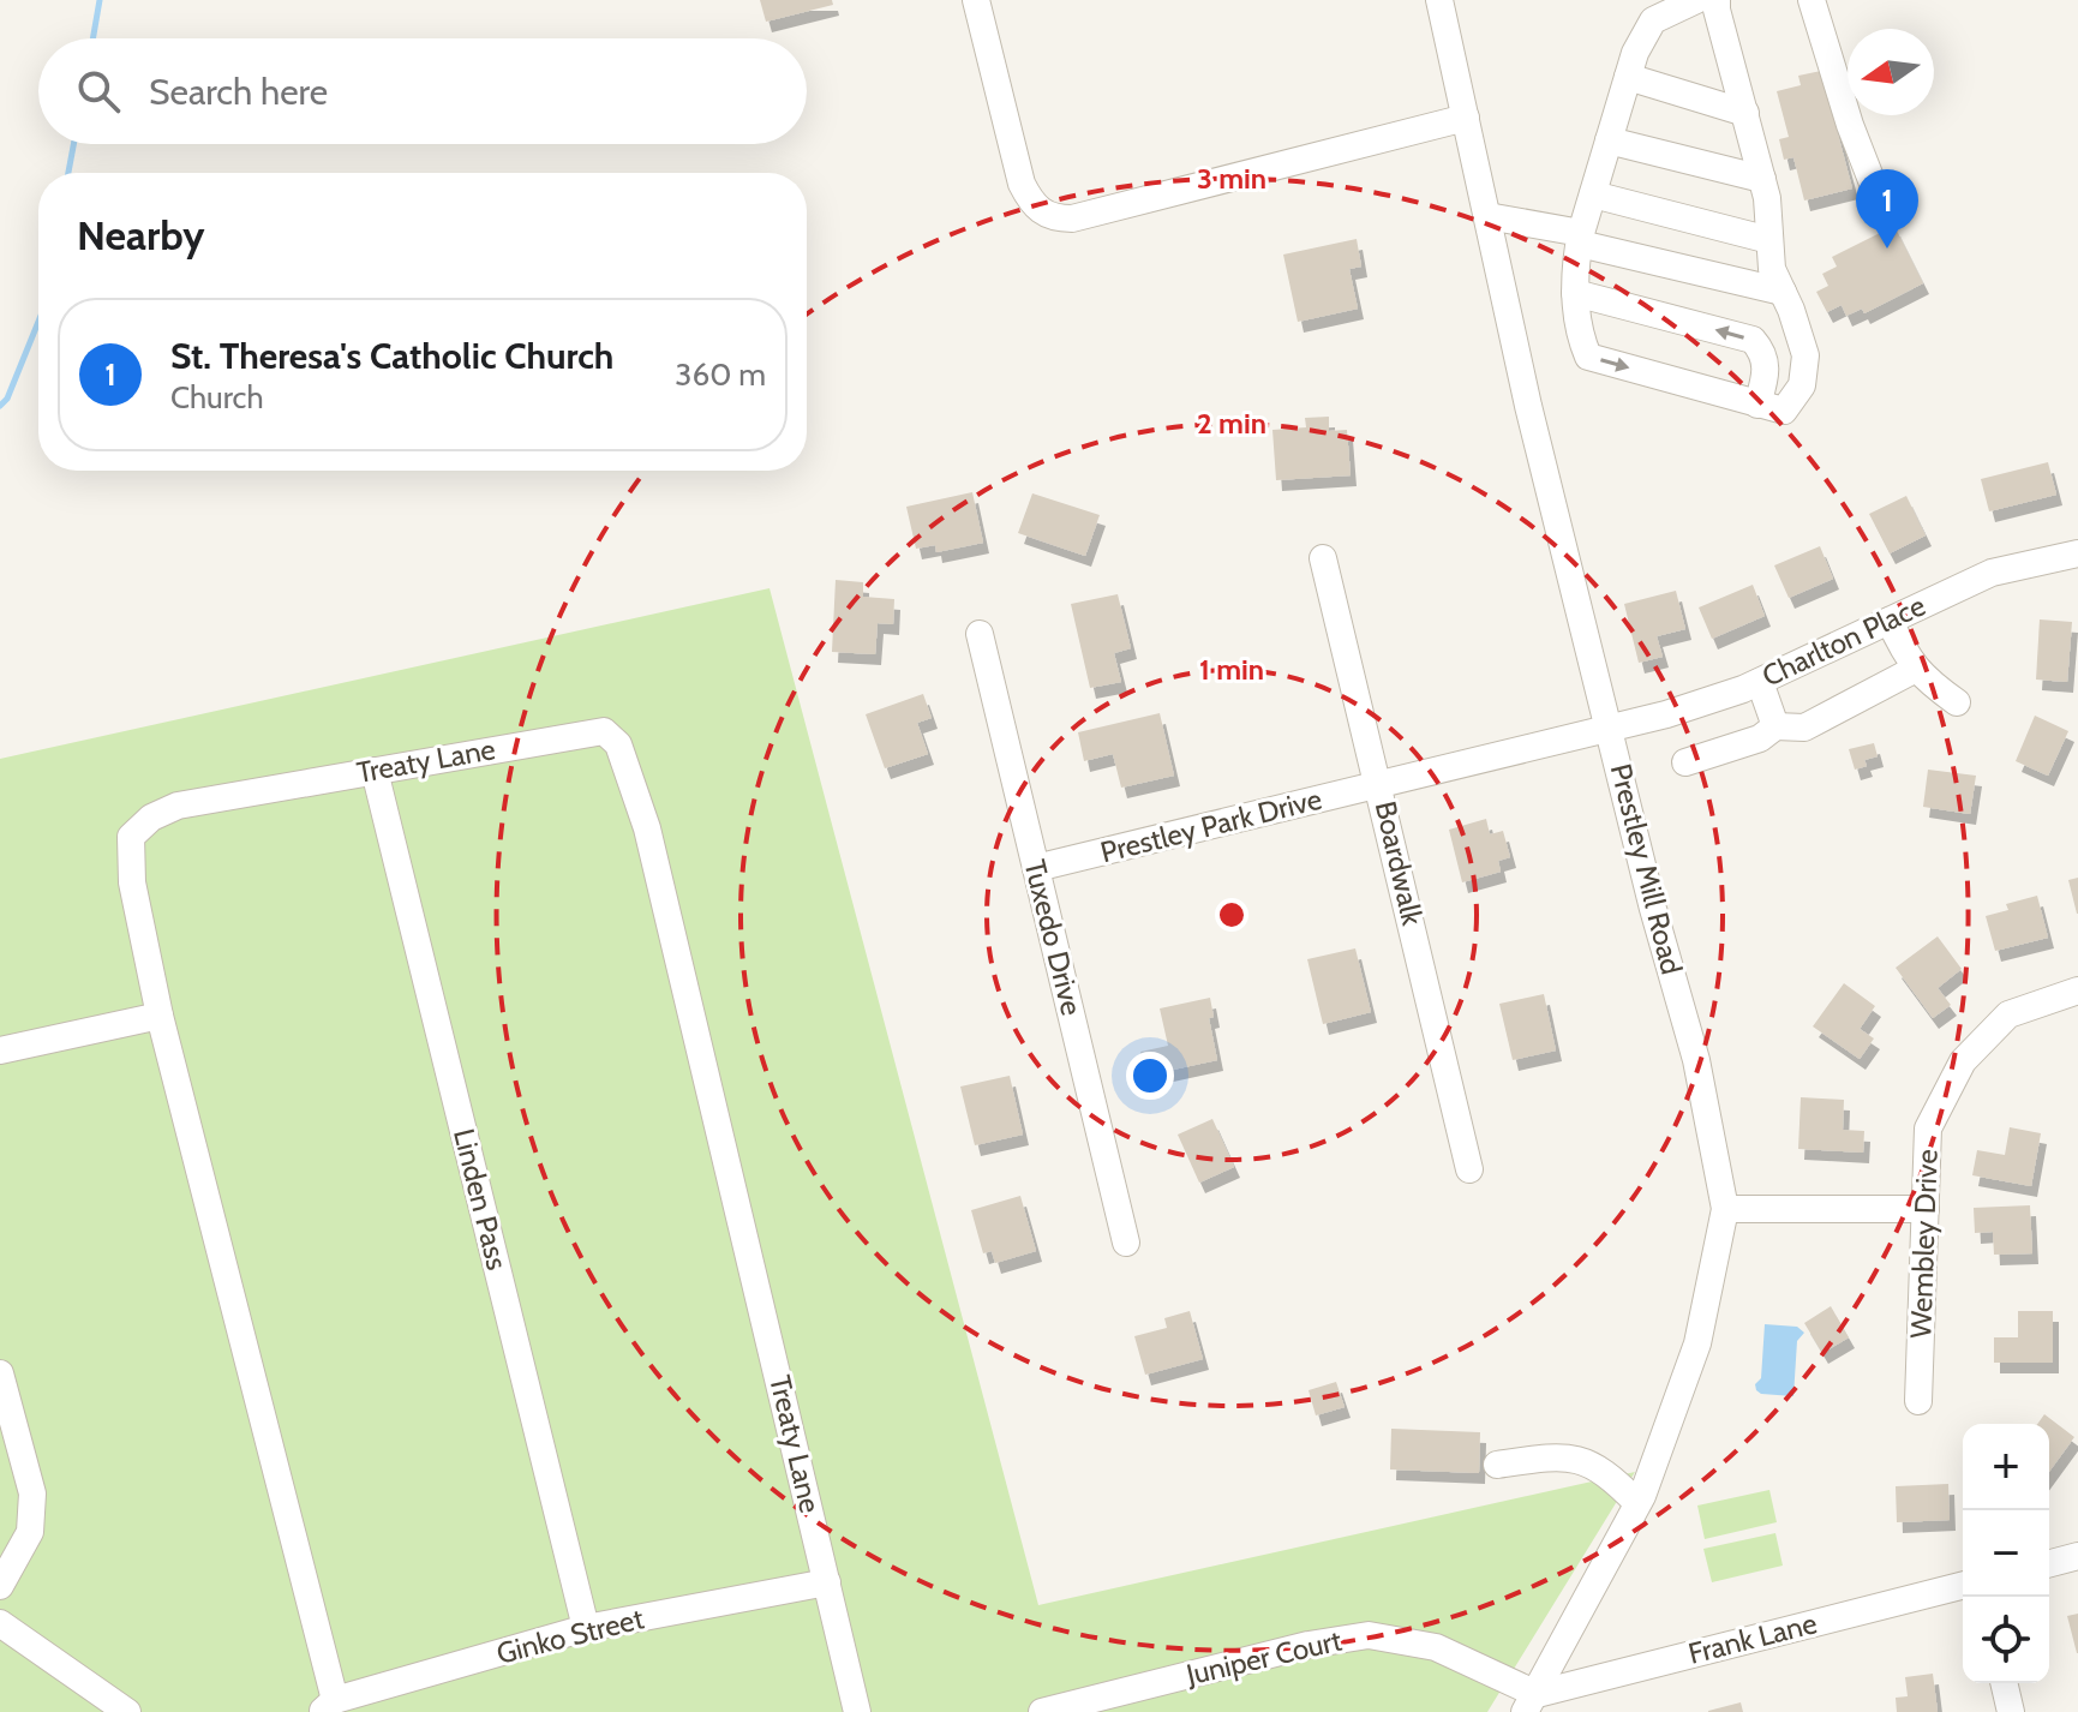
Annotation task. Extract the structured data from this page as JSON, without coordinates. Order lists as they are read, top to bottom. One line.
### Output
{"streets":{"street":["Charlton Place","Treaty Lane","Prestley Park Drive","Boardwalk","Prestley Mill Road","Tuxedo Drive","Linden Pass","Wembley Drive","Ginko Street","Frank Lane","Juniper Court"]},"crossings":[["Charlton Place","Prestley Park Drive"],["Charlton Place","Prestley Mill Road"],["Treaty Lane","Linden Pass"],["Treaty Lane","Ginko Street"],["Prestley Park Drive","Boardwalk"],["Prestley Park Drive","Prestley Mill Road"],["Prestley Park Drive","Tuxedo Drive"],["Prestley Mill Road","Frank Lane"],["Prestley Mill Road","Juniper Court"],["Linden Pass","Ginko Street"],["Frank Lane","Juniper Court"]],"north":"left","page":{"search":"Search here","pins":"1","heading":"Nearby","list":[{"mark":"1","name":"St. Theresa's Catholic Church","note":"Church","value":"360 m"}],"map_buttons":["+","−"]},"rings":["3 min","2 min","1 min"]}
